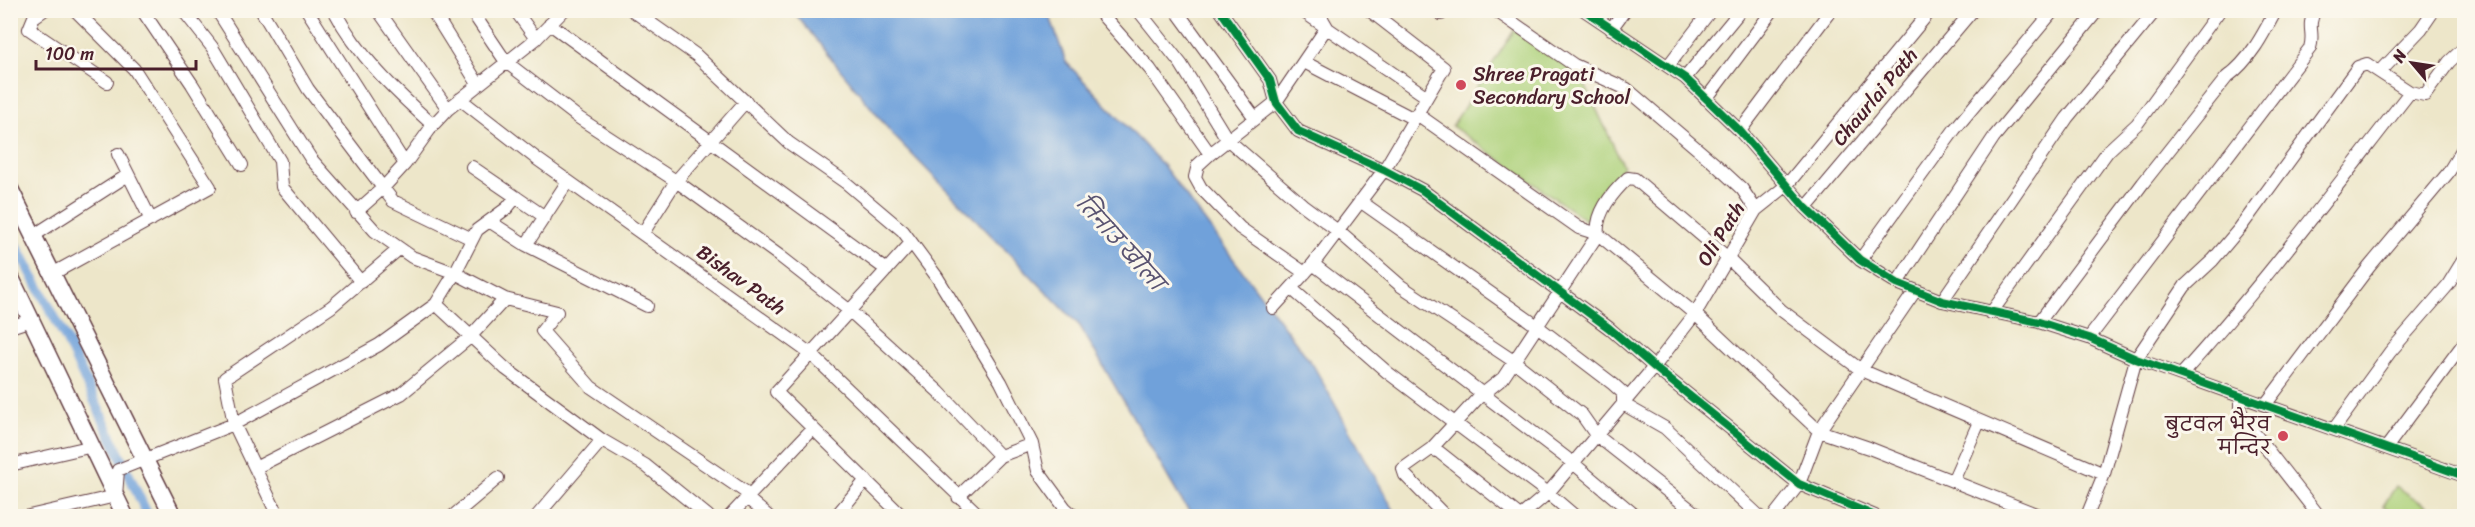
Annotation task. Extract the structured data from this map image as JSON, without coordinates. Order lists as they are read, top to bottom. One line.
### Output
{"streets":{"street":["Chaurlai Path","Oli Path","Bishav Path"]},"water":["तिनाउ खोला"],"places":["Shree Pragati Secondary School","बुटवल भैरव मन्दिर"],"scale_bar":"100 m","north":"top left"}
